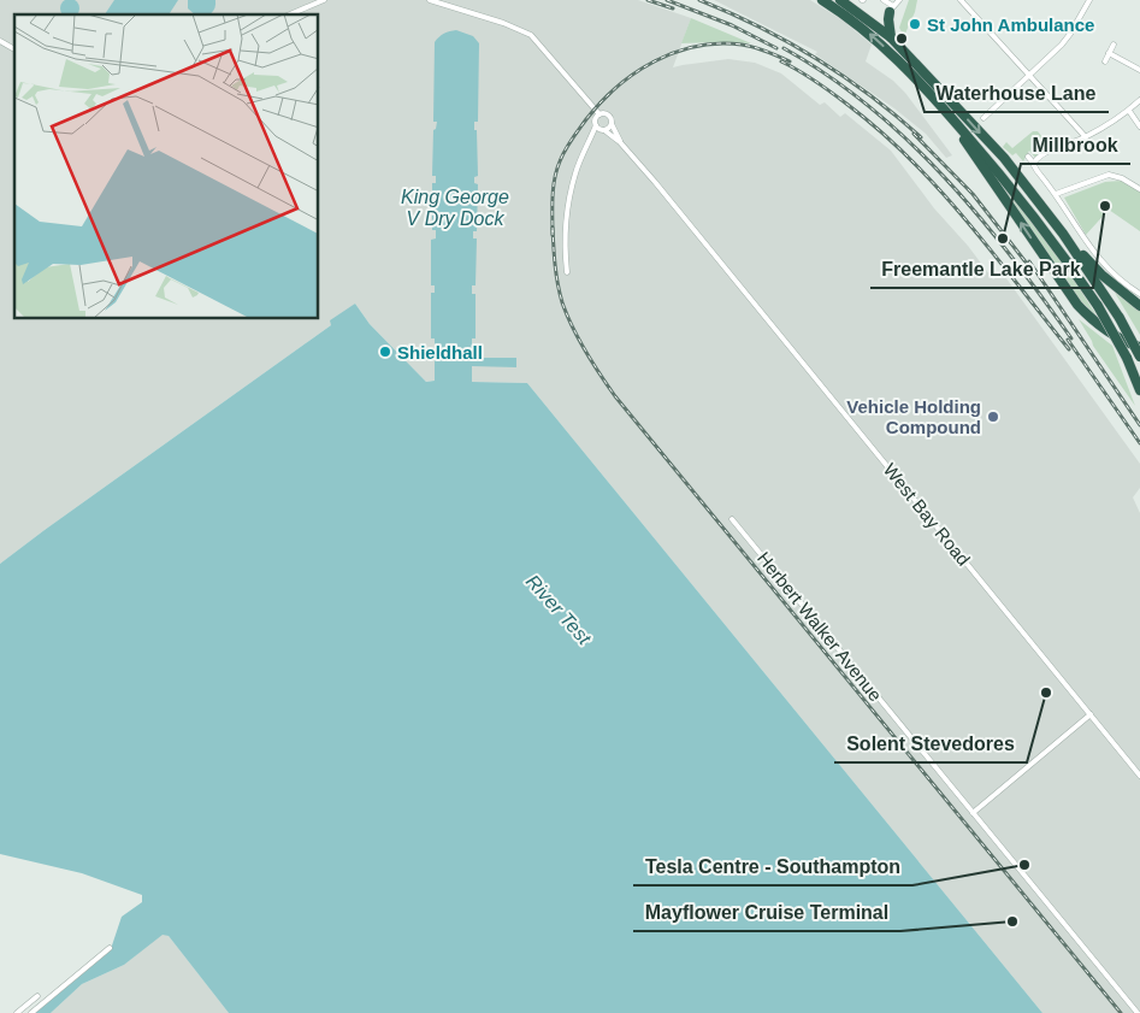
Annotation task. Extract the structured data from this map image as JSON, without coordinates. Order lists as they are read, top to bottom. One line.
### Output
{"streets":{"street":["West Bay Road","Herbert Walker Avenue"]},"water":["King George V Dry Dock","River Test"],"places":["St John Ambulance","Waterhouse Lane","Freemantle Lake Park","Millbrook","Shieldhall","Vehicle Holding Compound","Solent Stevedores","Tesla Centre - Southampton","Mayflower Cruise Terminal"]}
